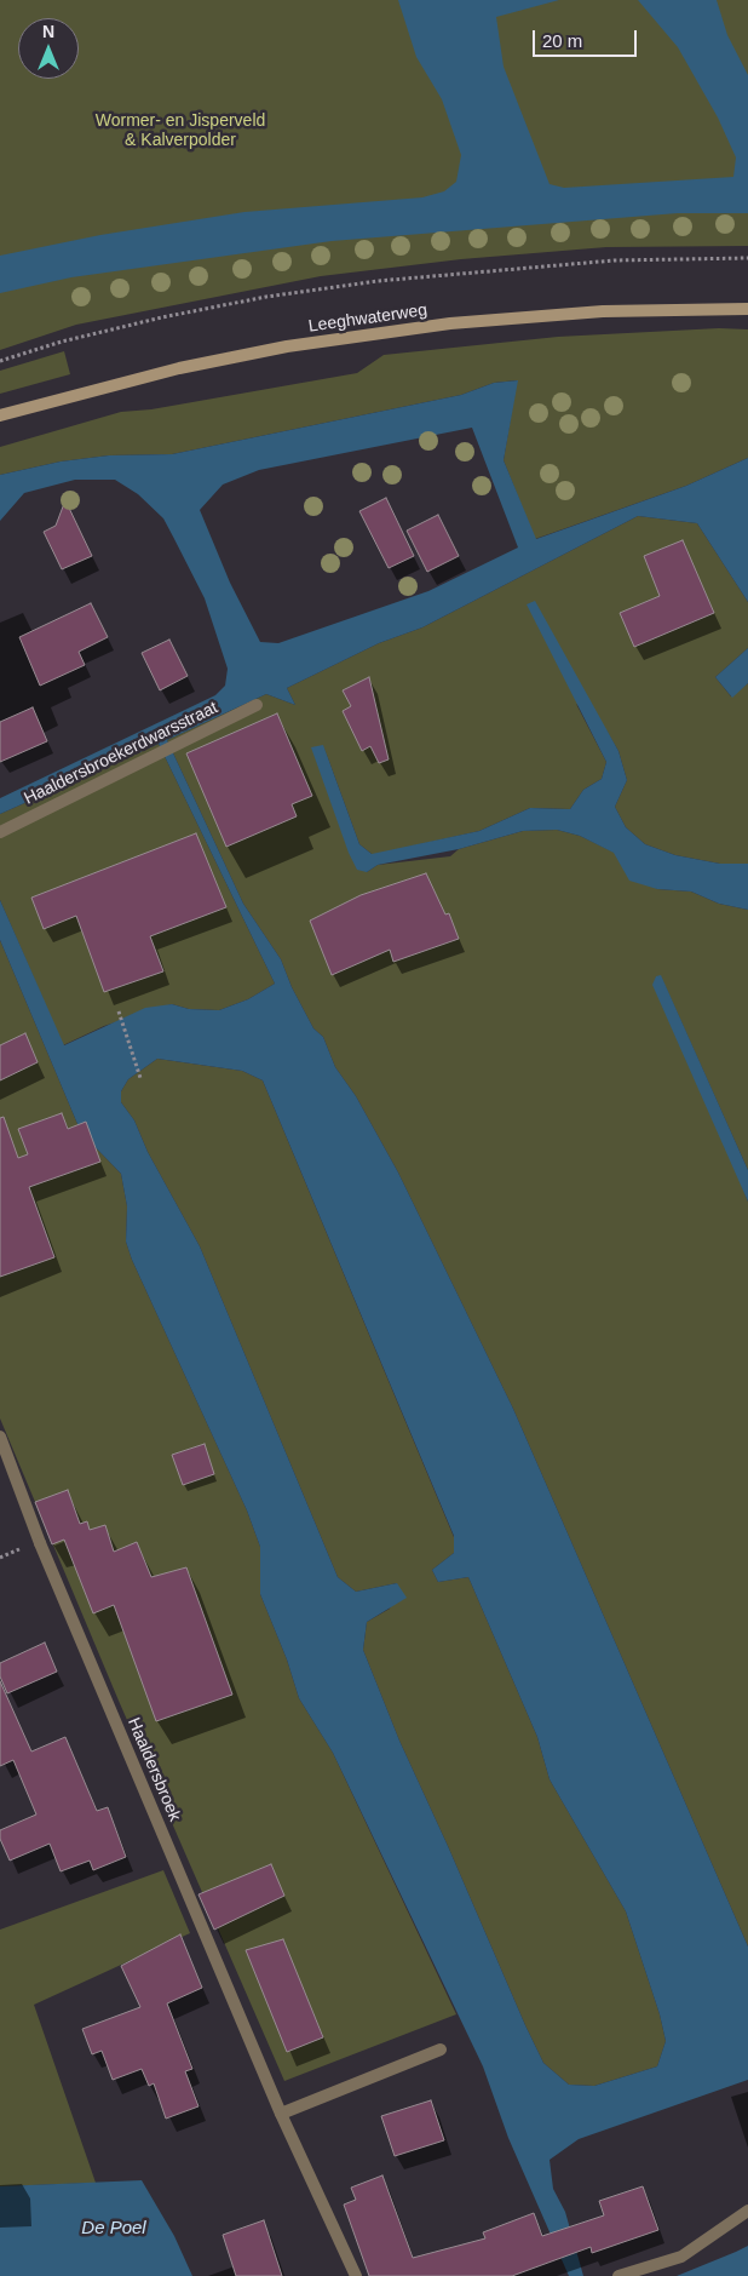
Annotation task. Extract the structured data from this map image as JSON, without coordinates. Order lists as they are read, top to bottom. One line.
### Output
{"streets":{"main road":["Leeghwaterweg"],"street":["Haaldersbroekerdwarsstraat","Haaldersbroek"]},"water":["De Poel"],"parks":["Wormer- en Jisperveld & Kalverpolder"],"scale_bar":"20 m","north":"top"}
